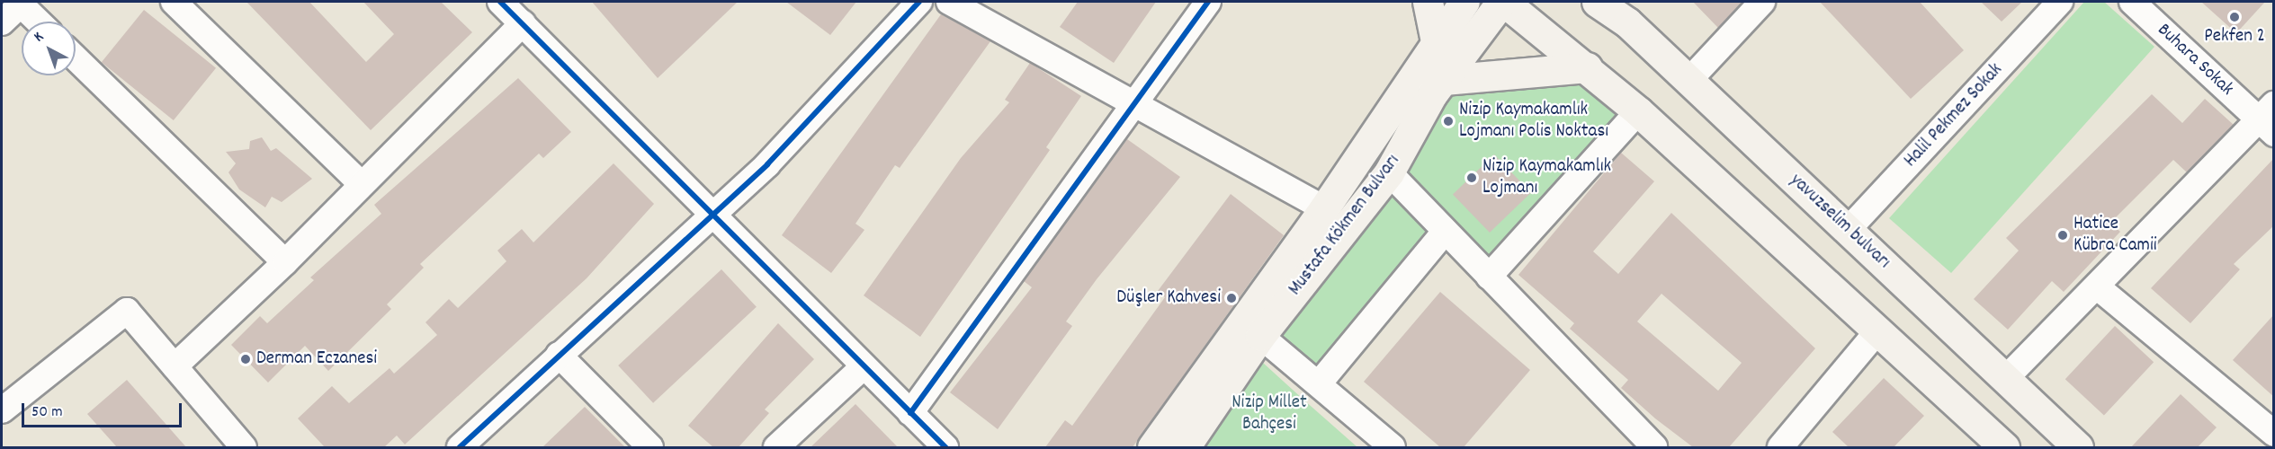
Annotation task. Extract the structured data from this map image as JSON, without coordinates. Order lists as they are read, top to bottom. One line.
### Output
{"streets":{"main road":["yavuzselim bulvarı","Mustafa Kökmen Bulvarı"],"street":["Buhara Sokak","Halil Pekmez Sokak"]},"crossings":[["Halil Pekmez Sokak","yavuzselim bulvarı"]],"parks":["Nizip Millet Bahçesi"],"places":["Pekfen 2","Nizip Kaymakamlık Lojmanı Polis Noktası","Nizip Kaymakamlık Lojmanı","Hatice Kübra Camii","Düşler Kahvesi","Derman Eczanesi"],"scale_bar":"50 m","north":"top left"}
